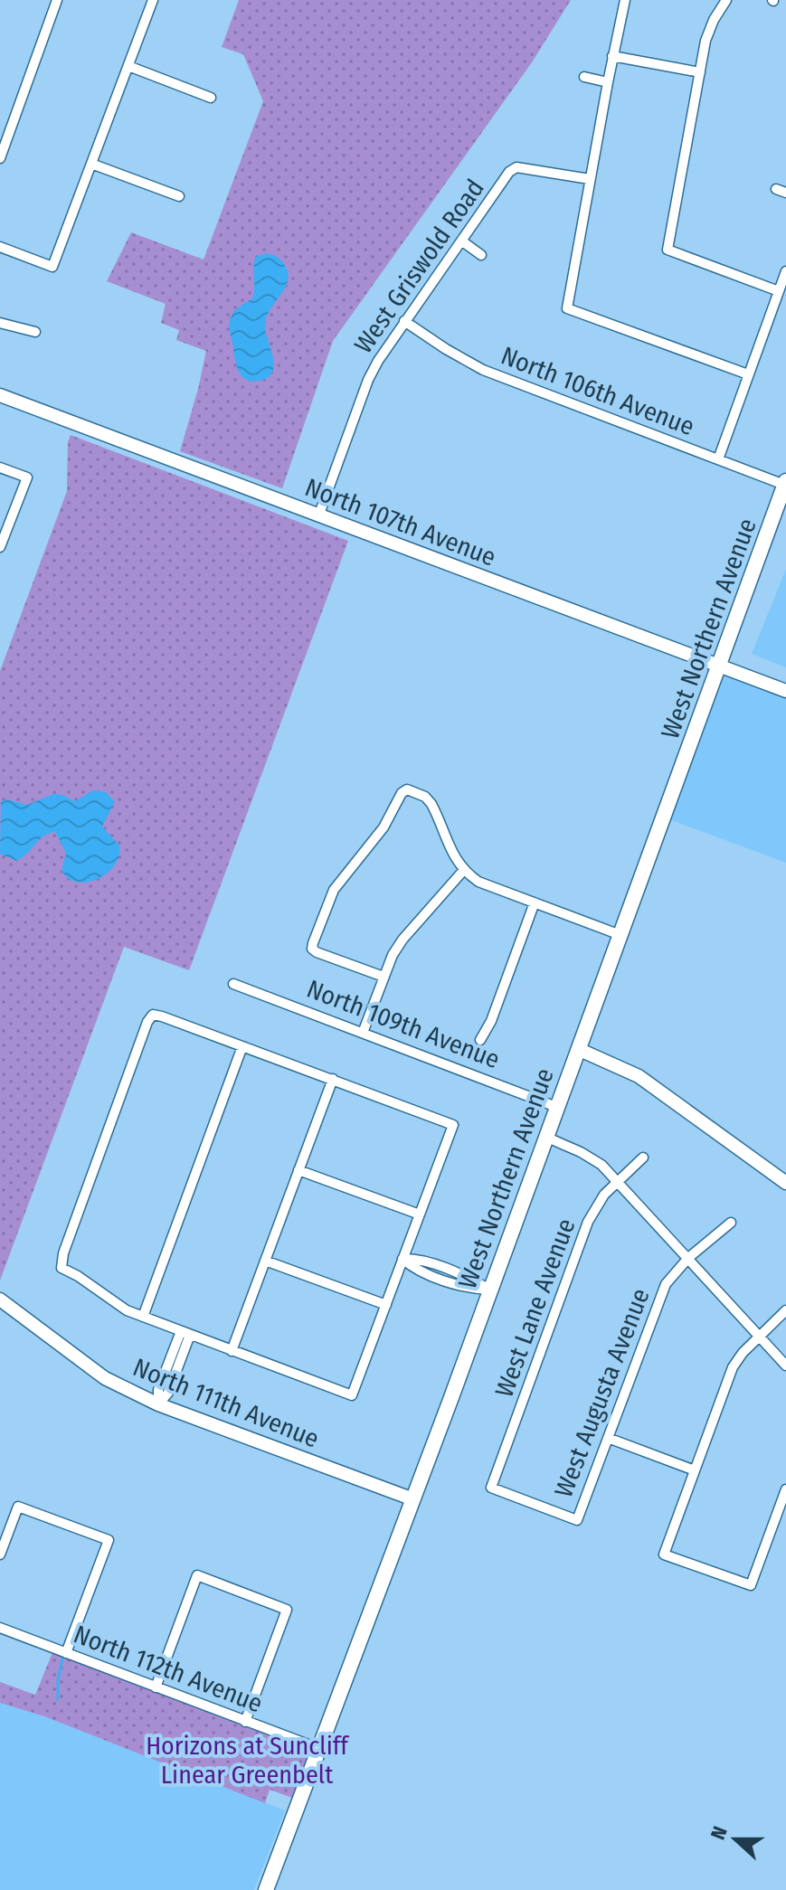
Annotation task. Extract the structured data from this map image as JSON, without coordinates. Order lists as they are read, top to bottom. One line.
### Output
{"streets":{"main road":["West Northern Avenue"],"street":["West Griswold Road","North 106th Avenue","North 107th Avenue","North 109th Avenue","West Lane Avenue","West Augusta Avenue","North 111th Avenue","North 112th Avenue"]},"crossings":[["West Griswold Road","North 106th Avenue"],["West Griswold Road","North 107th Avenue"],["North 106th Avenue","West Northern Avenue"],["North 107th Avenue","West Northern Avenue"],["West Northern Avenue","North 109th Avenue"],["West Northern Avenue","North 111th Avenue"],["West Northern Avenue","North 112th Avenue"],["West Lane Avenue","West Augusta Avenue"]],"parks":["Horizons at Suncliff Linear Greenbelt"],"north":"left"}
